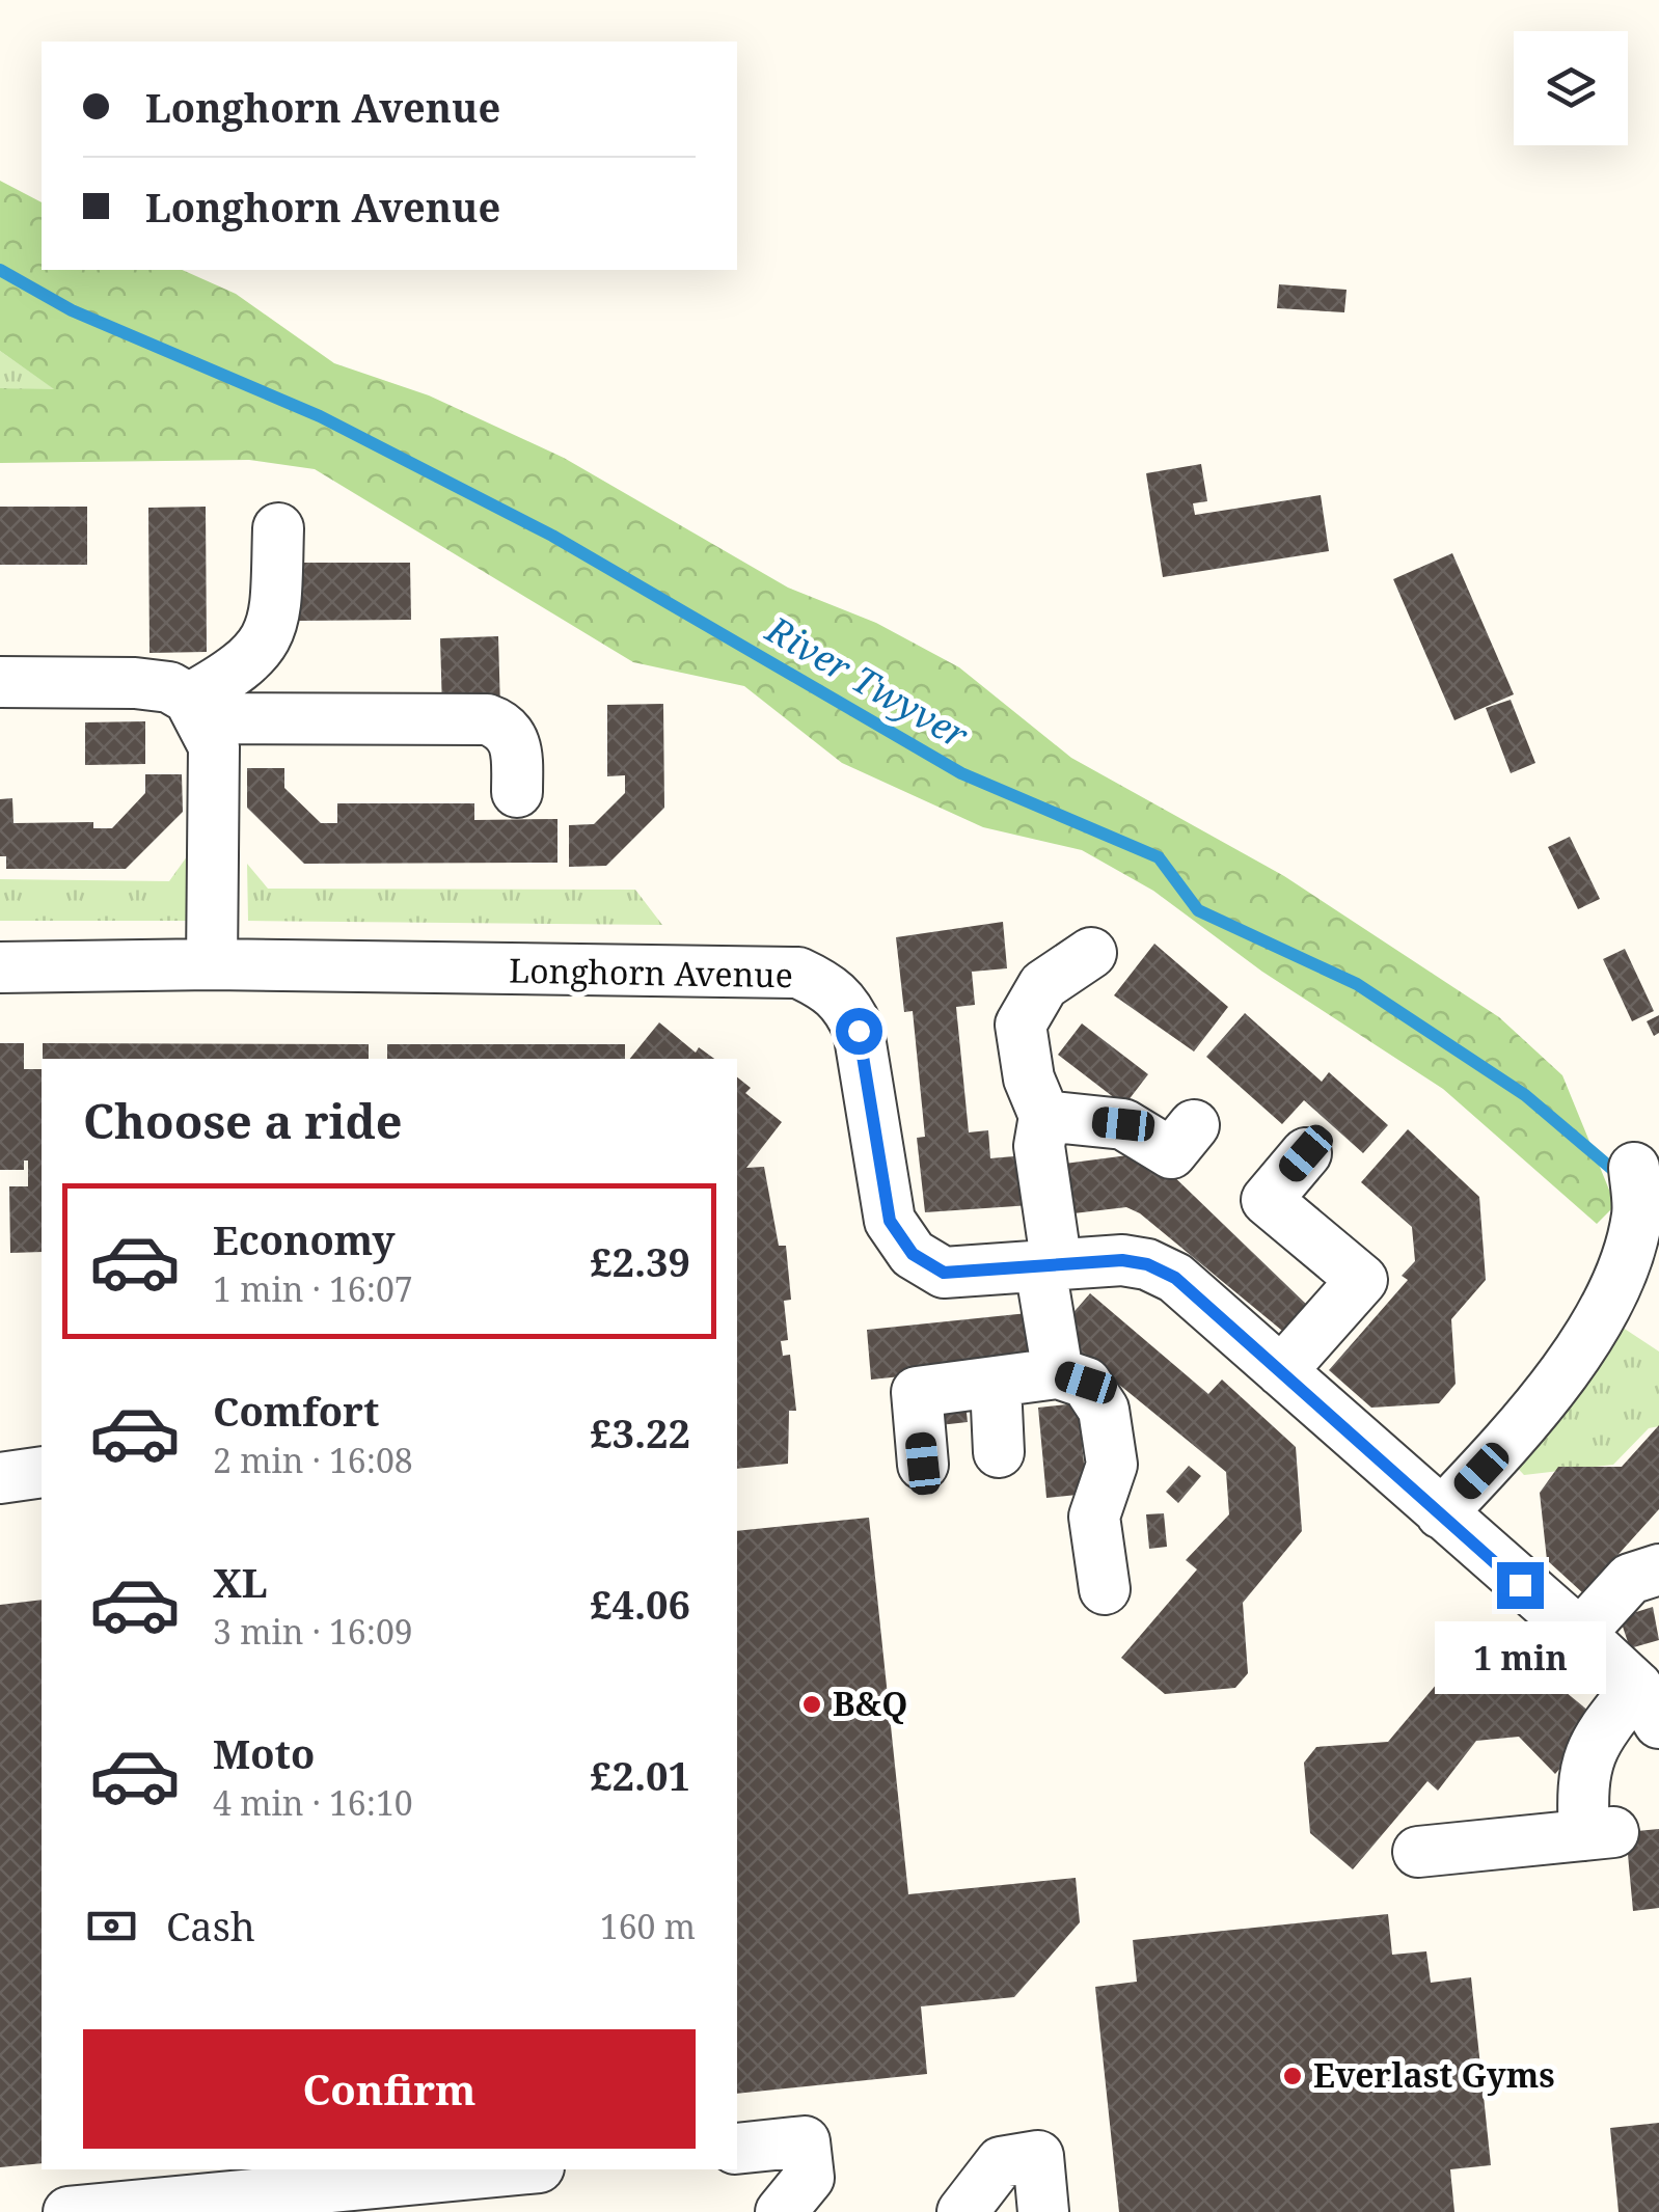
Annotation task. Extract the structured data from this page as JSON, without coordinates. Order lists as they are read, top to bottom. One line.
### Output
{"streets":{"street":["Longhorn Avenue"]},"water":["River Twyver"],"places":["B&Q","Everlast Gyms"],"page":{"banner":["Longhorn Avenue","Longhorn Avenue"],"heading":"Choose a ride","list":[{"name":"Economy","note":"1 min · 16:07","value":"£2.39"},{"name":"Comfort","note":"2 min · 16:08","value":"£3.22"},{"name":"XL","note":"3 min · 16:09","value":"£4.06"},{"name":"Moto","note":"4 min · 16:10","value":"£2.01"}],"bubble":"1 min","pay":["Cash","160 m"],"buttons":"Confirm"}}
